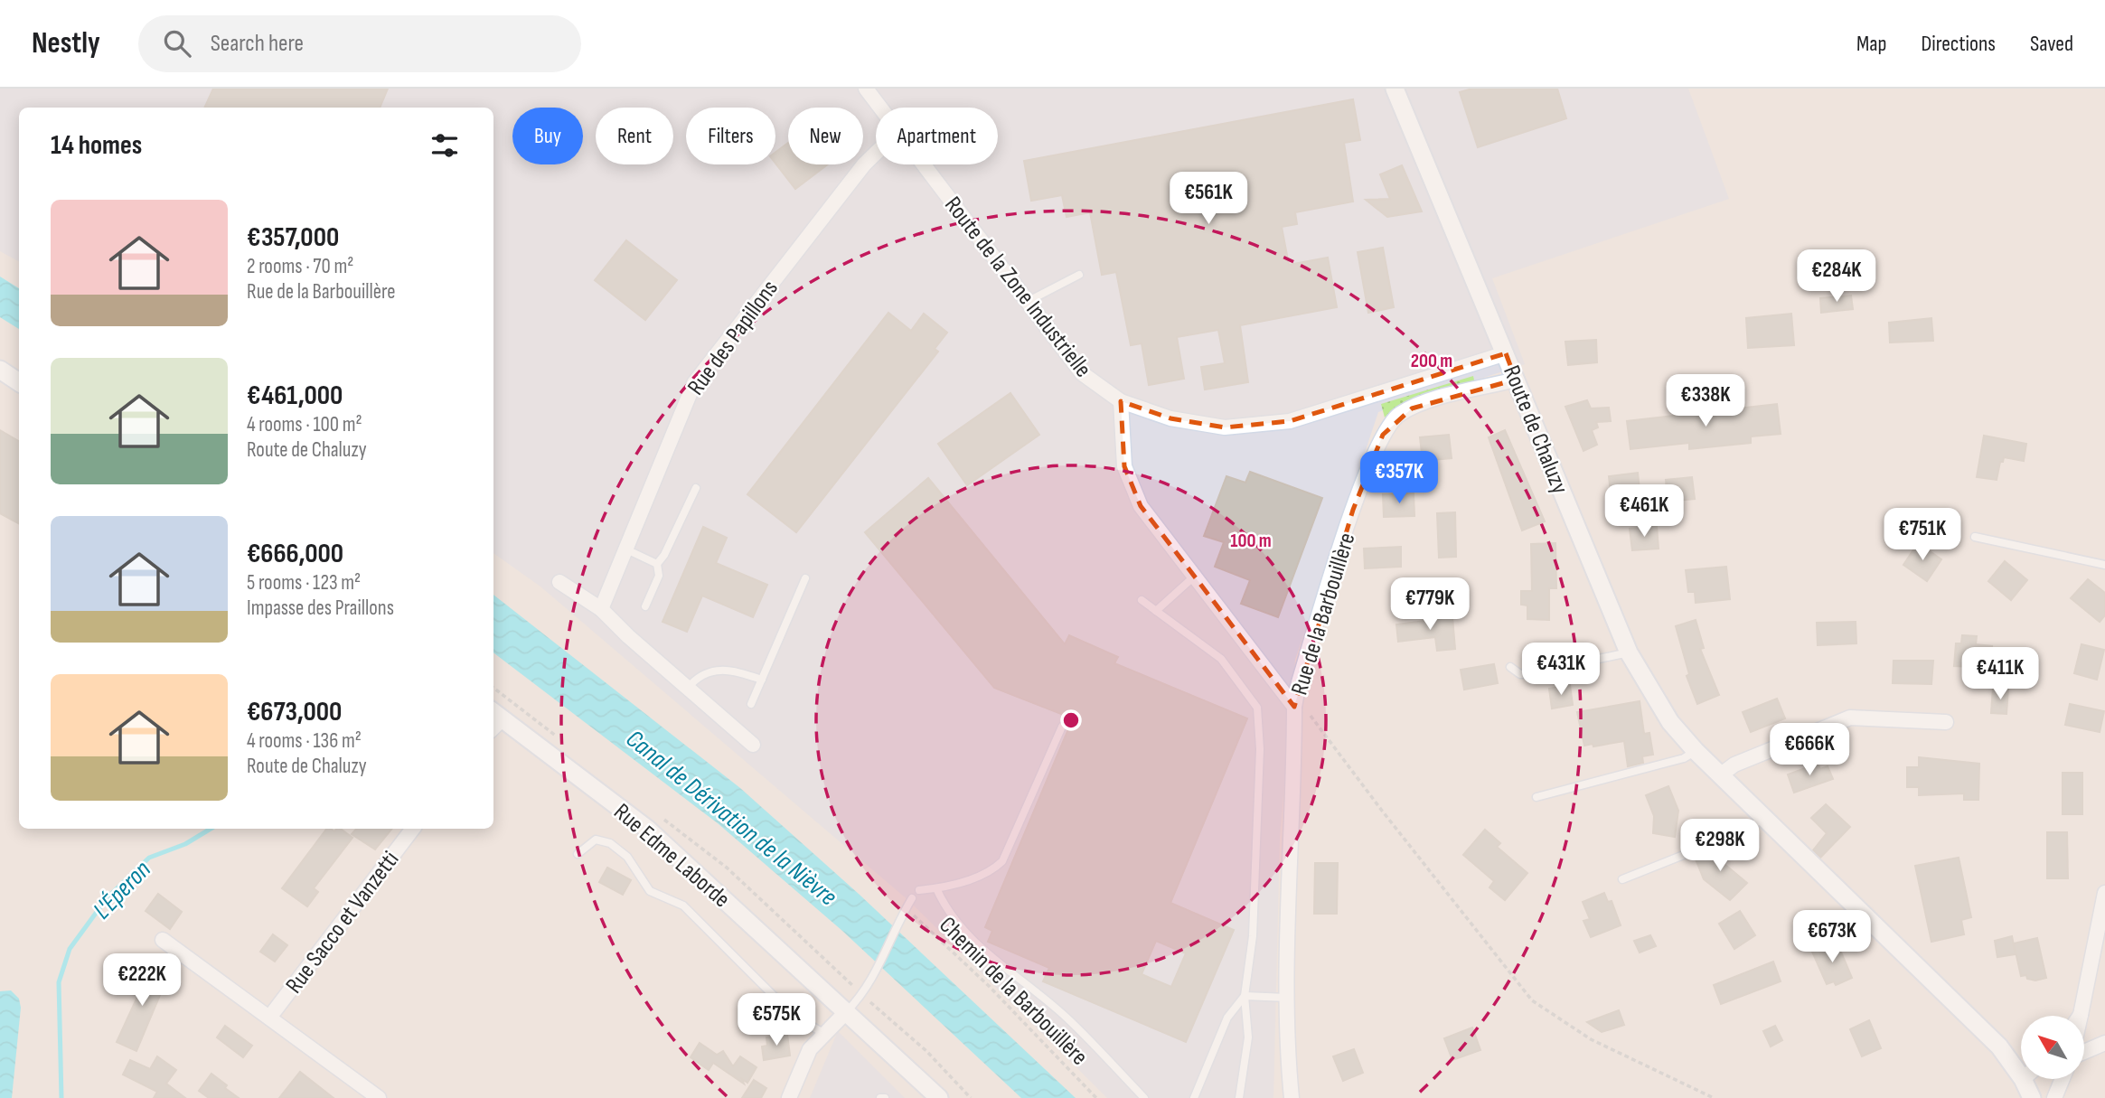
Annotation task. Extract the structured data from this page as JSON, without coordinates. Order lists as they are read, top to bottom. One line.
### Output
{"streets":{"street":["Route de la Zone Industrielle","Rue des Papillons","Route de Chaluzy","Rue de la Barbouillère","Rue Edme Laborde","Rue Sacco et Vanzetti"],"path":["Chemin de la Barbouillère"]},"crossings":[["Route de la Zone Industrielle","Route de Chaluzy"],["Route de Chaluzy","Rue de la Barbouillère"]],"water":["Canal de Dérivation de la Nièvre","L'Éperon"],"north":"top left","page":{"header":"Nestly","search":"Search here","nav":["Map","Directions","Saved"],"chip":["Buy","Rent","Filters","New","Apartment"],"heading":"14 homes","price":["€561K","€284K","€338K","€357K","€461K","€751K","€779K","€431K","€411K","€666K","€298K","€673K","€222K","€575K"],"list":[{"name":"€357,000","note":"2 rooms · 70 m² · Rue de la Barbouillère"},{"name":"€461,000","note":"4 rooms · 100 m² · Route de Chaluzy"},{"name":"€666,000","note":"5 rooms · 123 m² · Impasse des Praillons"},{"name":"€673,000","note":"4 rooms · 136 m² · Route de Chaluzy"}]},"rings":["200 m","100 m"]}
